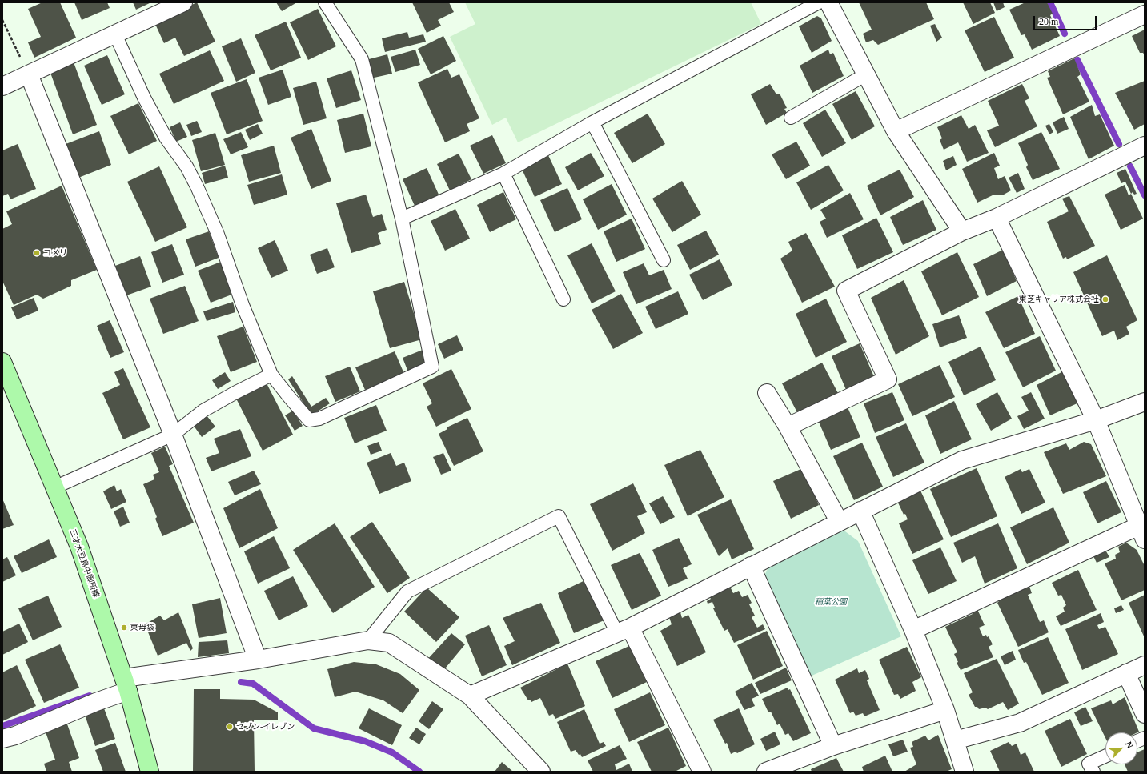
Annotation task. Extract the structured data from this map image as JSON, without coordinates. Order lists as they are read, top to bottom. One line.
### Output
{"streets":{"main road":["三才大豆島中御所線"]},"parks":["稲葉公園"],"places":["コメリ","東芝キャリア株式会社","東母袋","セブン-イレブン"],"scale_bar":"20 m","north":"top right"}
